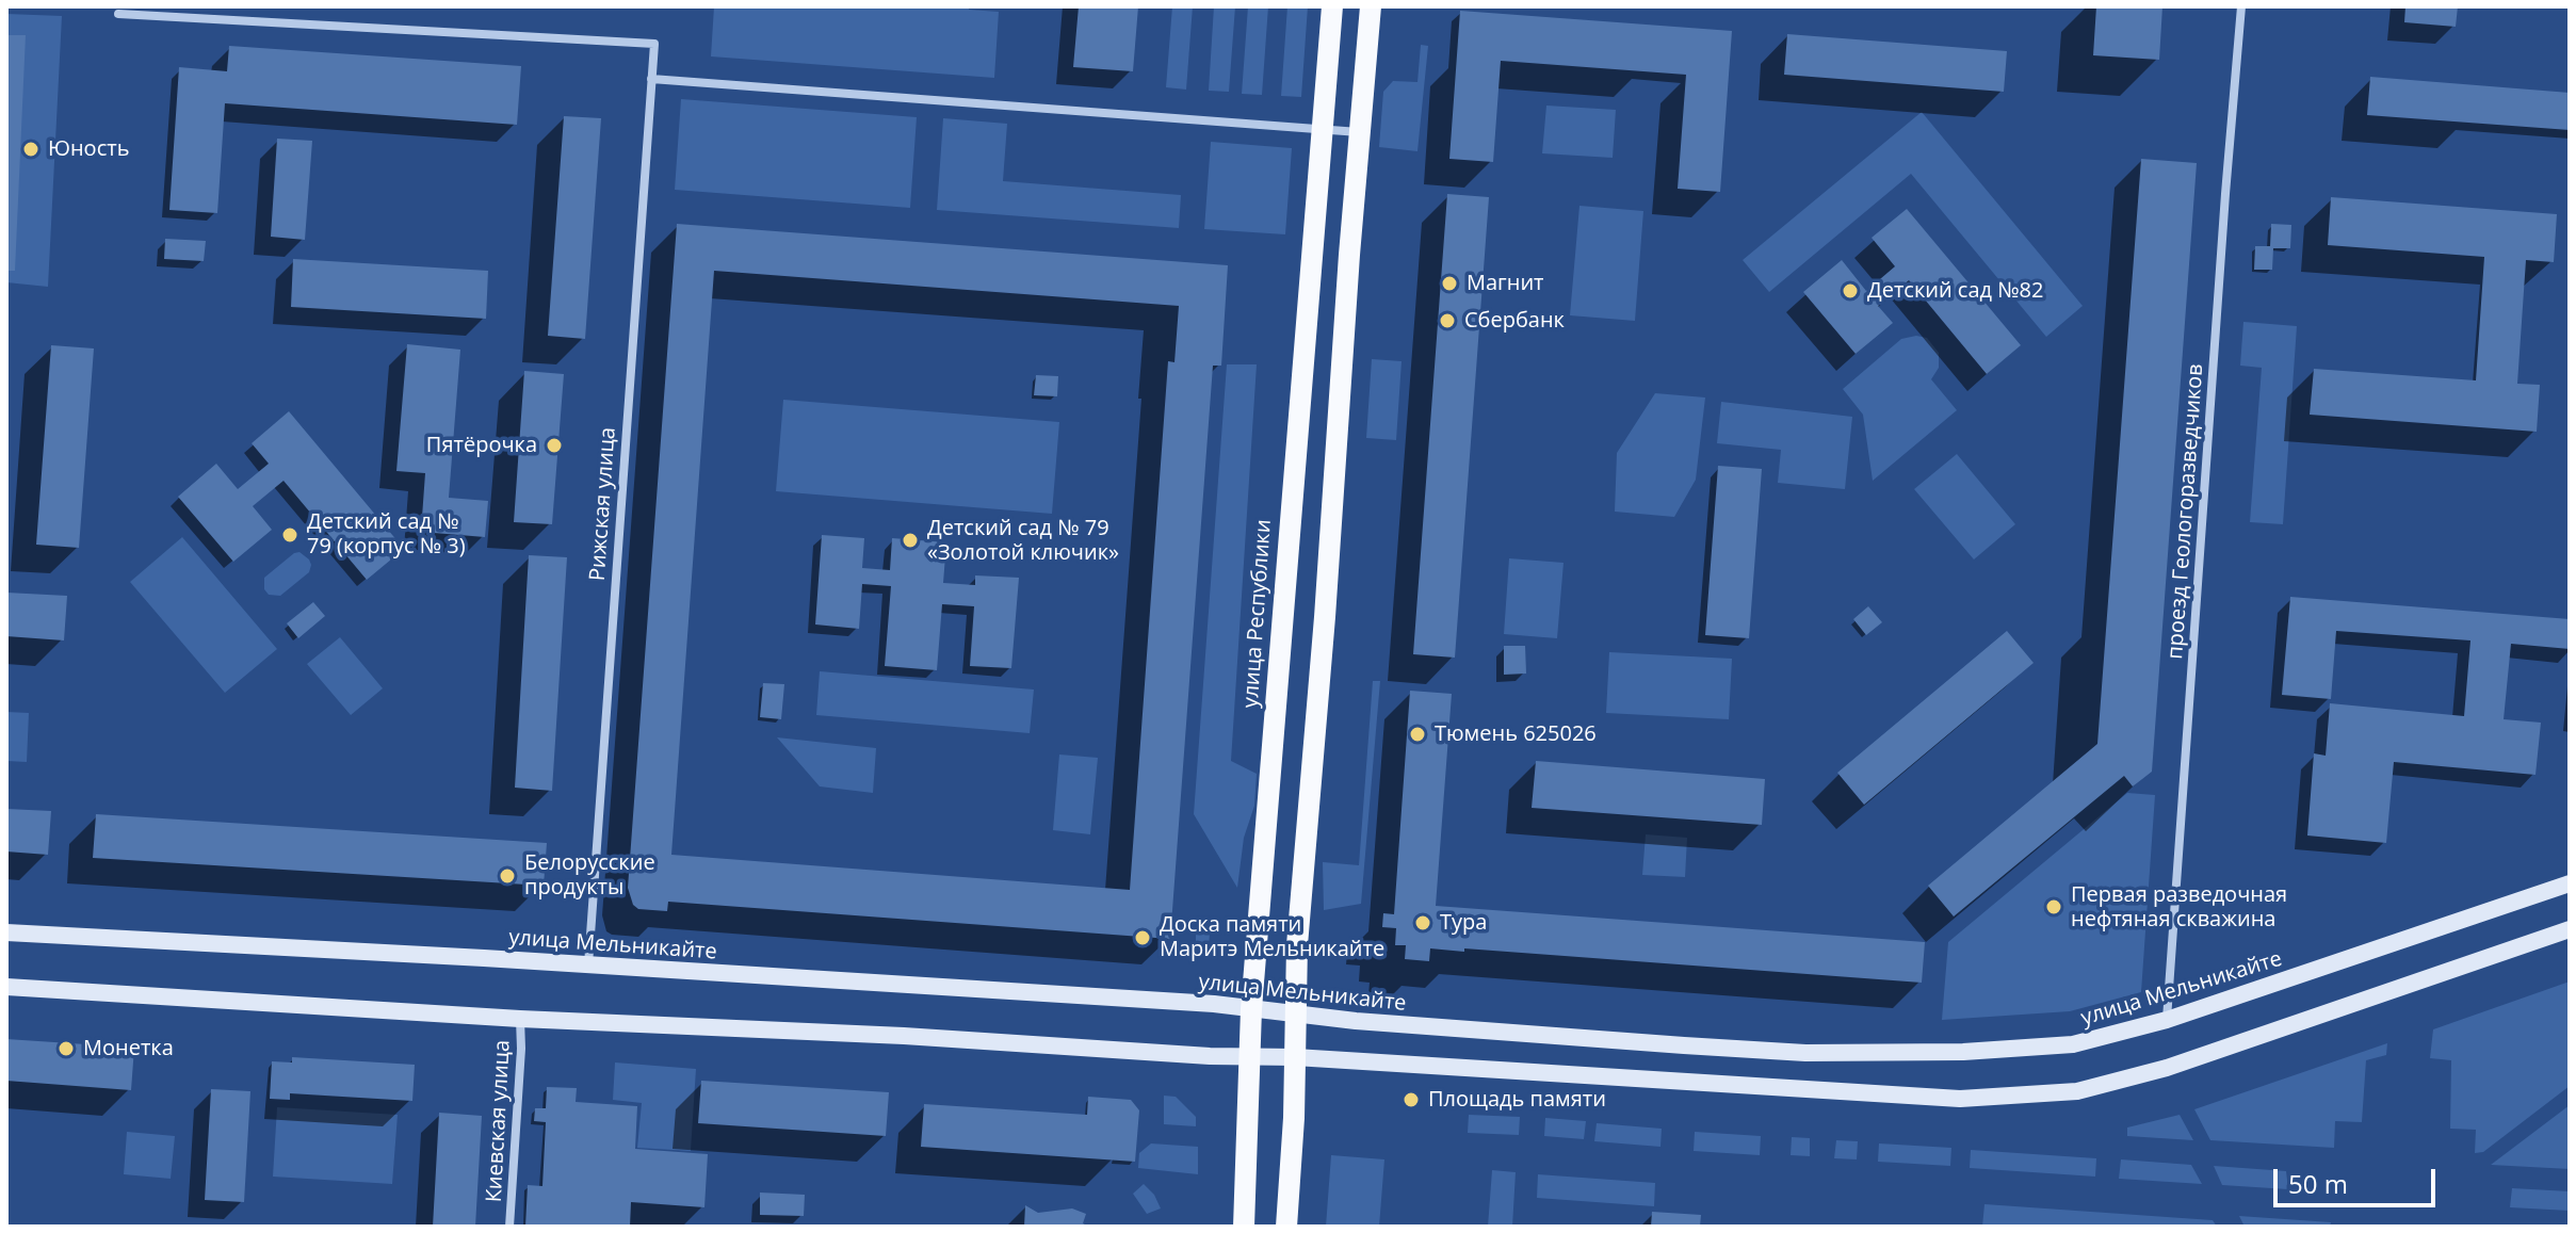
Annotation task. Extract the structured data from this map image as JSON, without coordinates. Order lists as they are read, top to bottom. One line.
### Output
{"streets":{"main road":["улица Республики","улица Мельникайте"],"street":["Рижская улица","проезд Геологоразведчиков","Киевская улица"]},"crossings":[["Рижская улица","улица Мельникайте"],["проезд Геологоразведчиков","улица Мельникайте"],["улица Республики","улица Мельникайте"]],"places":["Юность","Магнит","Детский сад №82","Сбербанк","Пятёрочка","Детский сад № 79 (корпус № 3)","Детский сад № 79 «Золотой ключик»","Тюмень 625026","Белорусские продукты","Первая разведочная нефтяная скважина","Тура","Доска памяти Маритэ Мельникайте","Монетка","Площадь памяти"],"scale_bar":"50 m"}
